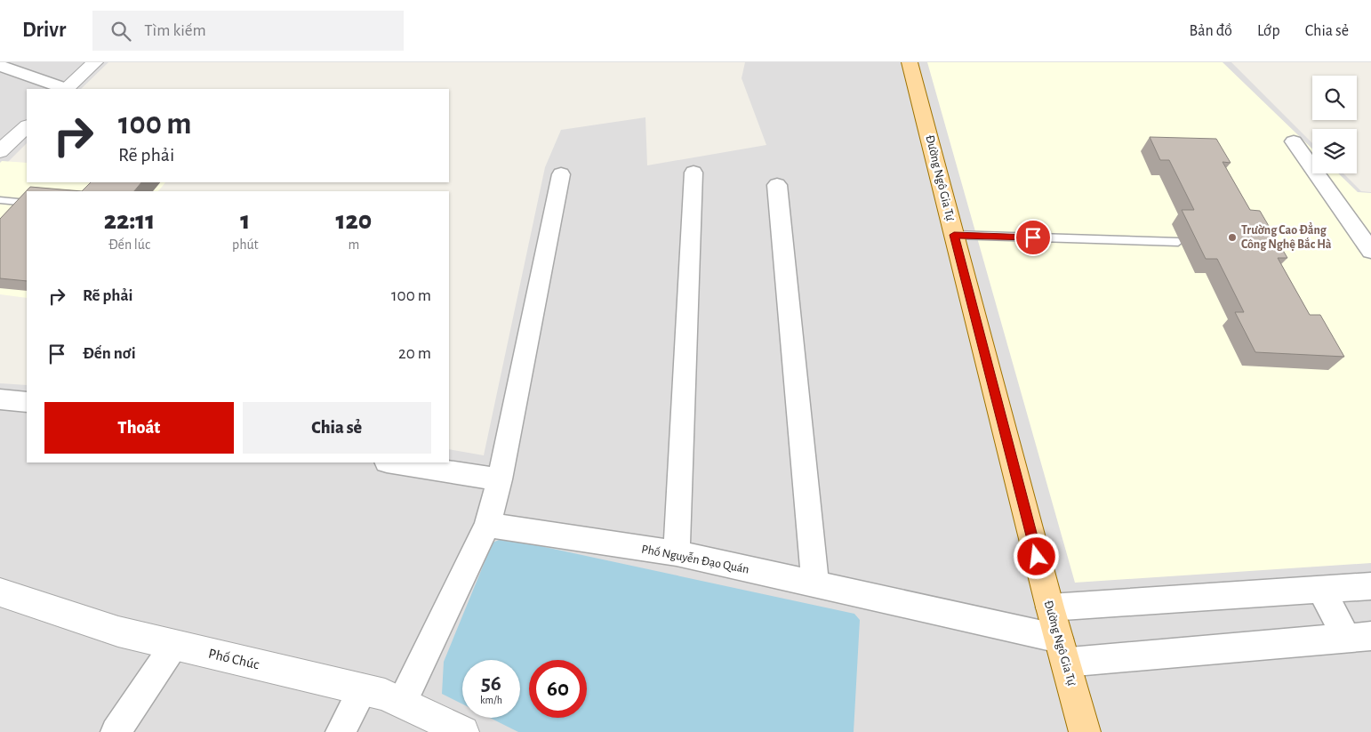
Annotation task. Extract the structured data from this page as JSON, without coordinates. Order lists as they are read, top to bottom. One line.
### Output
{"streets":{"main road":["Đường Ngô Gia Tự"],"street":["Phố Nguyễn Đạo Quán","Phố Chúc"]},"crossings":[["Đường Ngô Gia Tự","Phố Nguyễn Đạo Quán"]],"places":["Trường Cao Đẳng Công Nghệ Bắc Hà"],"page":{"header":"Drivr","search":"Tìm kiếm","nav":["Bản đồ","Lớp","Chia sẻ"],"turn":["100 m","Rẽ phải"],"eta":["22:11","Đến lúc","1","phút","120","m"],"list":[{"name":"Rẽ phải","value":"100 m"},{"name":"Đến nơi","value":"20 m"}],"buttons":["Thoát","Chia sẻ"],"speed":"56 km/h","limit":"60"}}
